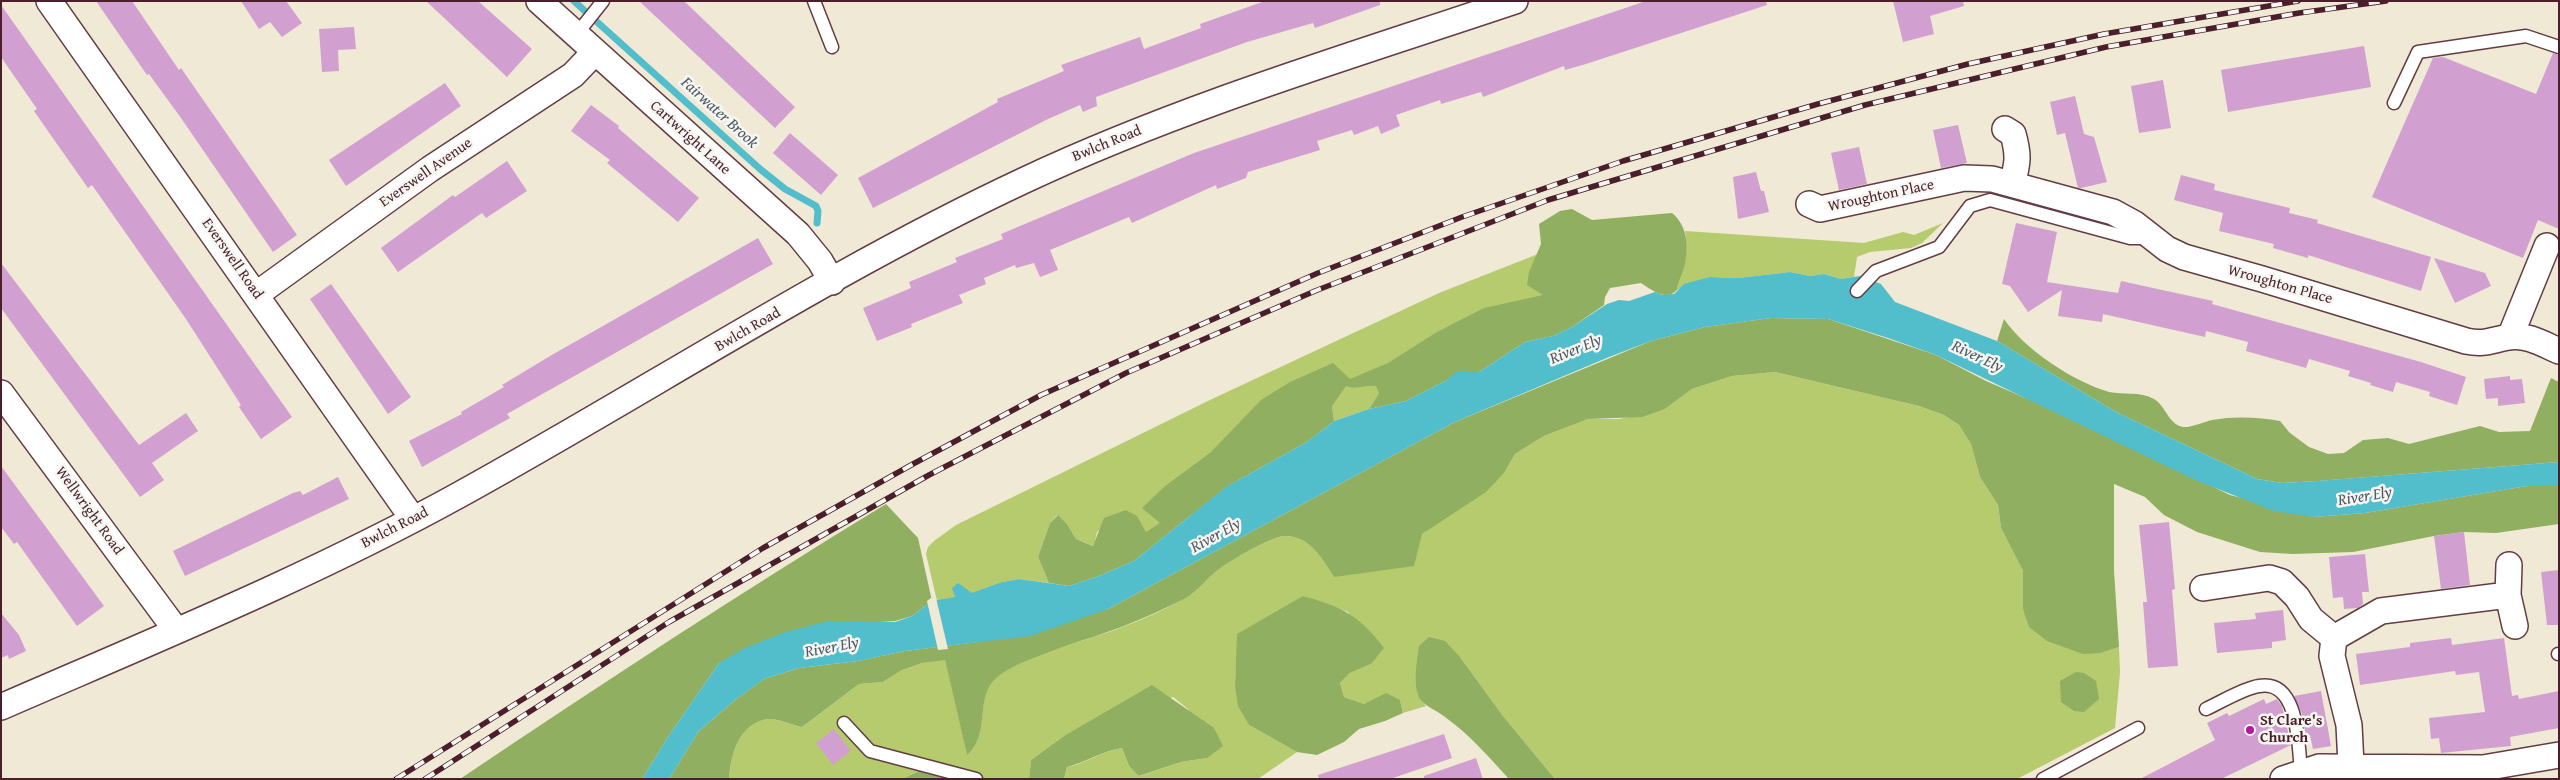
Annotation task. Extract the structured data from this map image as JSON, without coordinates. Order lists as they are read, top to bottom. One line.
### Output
{"streets":{"street":["Cartwright Lane","Bwlch Road","Everswell Avenue","Wroughton Place","Everswell Road","Wellwright Road"]},"crossings":[["Cartwright Lane","Bwlch Road"],["Cartwright Lane","Everswell Avenue"],["Bwlch Road","Everswell Road"],["Bwlch Road","Wellwright Road"],["Everswell Avenue","Everswell Road"]],"water":["Fairwater Brook","River Ely"],"places":["St Clare's Church"]}
